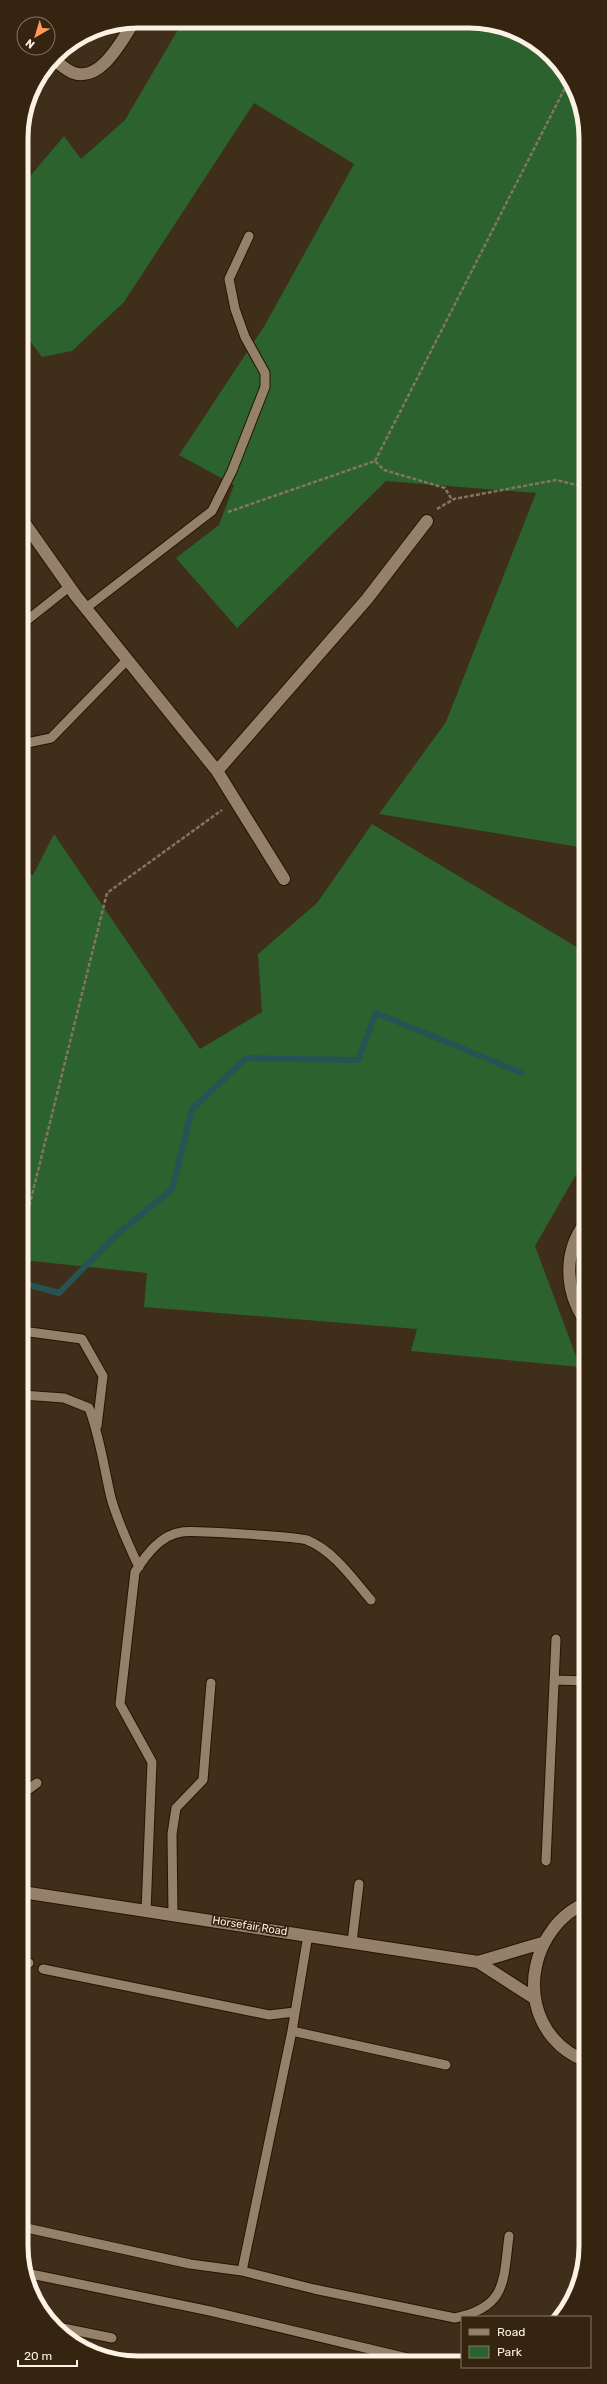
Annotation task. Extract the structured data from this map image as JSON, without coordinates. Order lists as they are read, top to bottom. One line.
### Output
{"streets":{"street":["Horsefair Road"]},"legend":["Road","Park"],"scale_bar":"20 m","north":"bottom left"}
